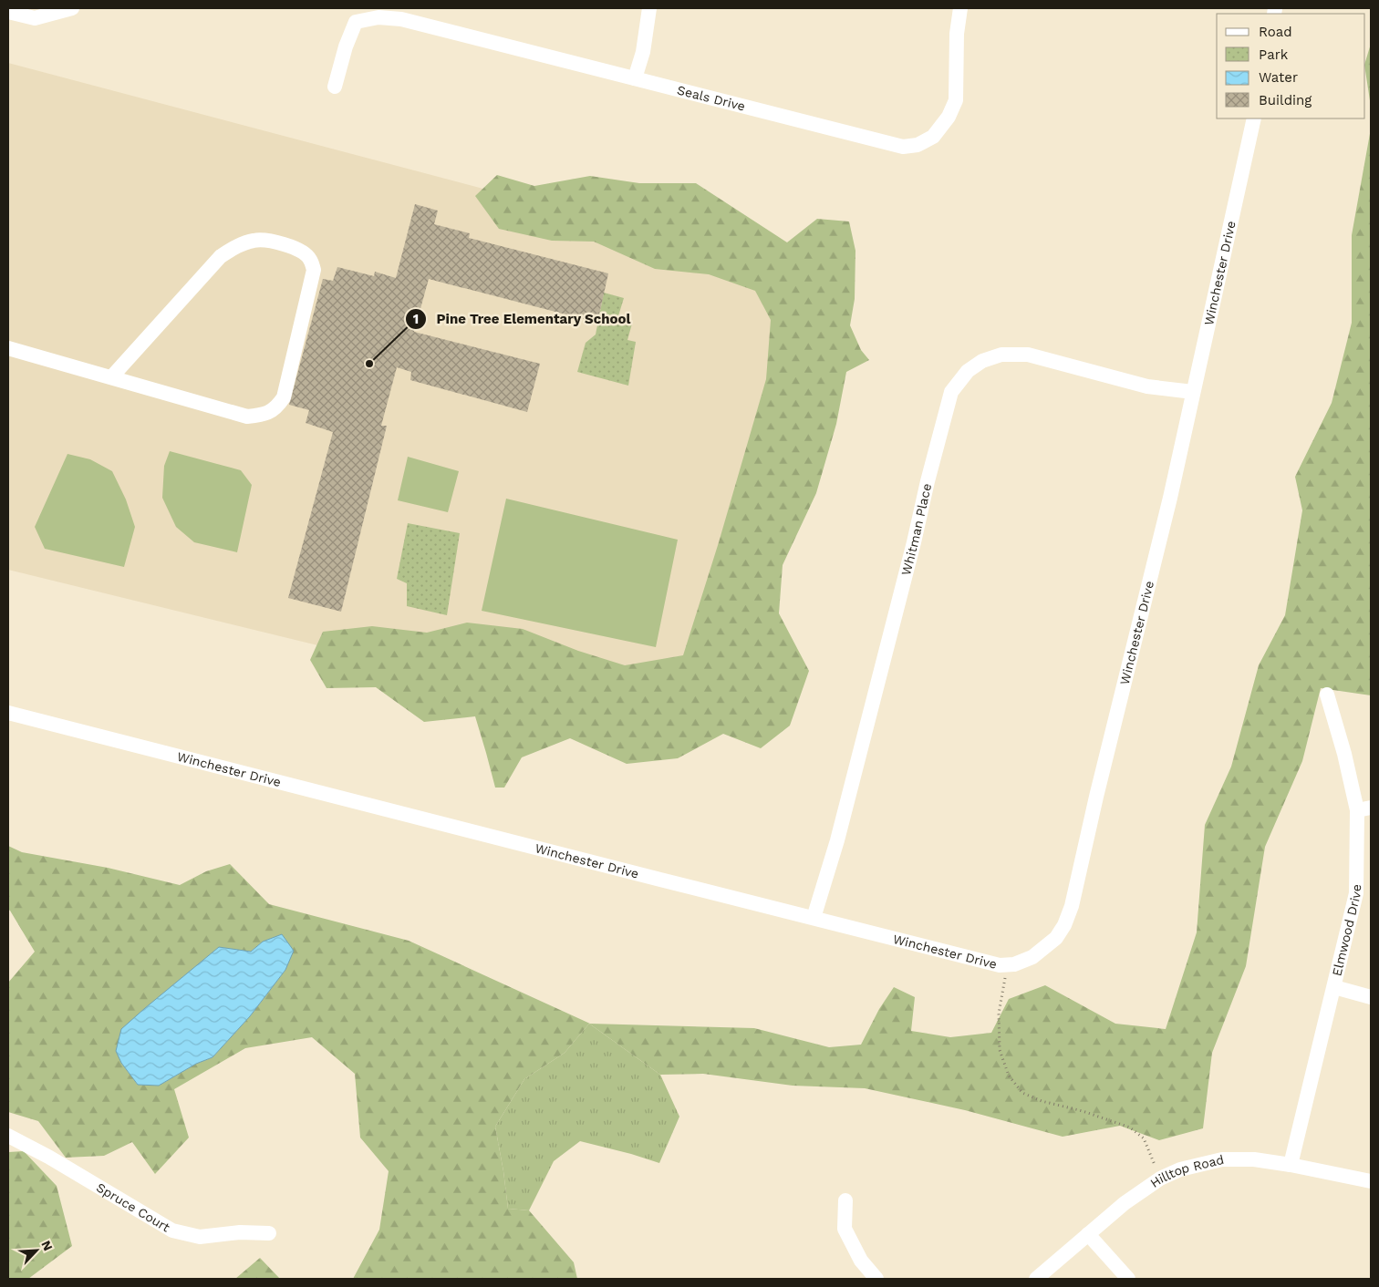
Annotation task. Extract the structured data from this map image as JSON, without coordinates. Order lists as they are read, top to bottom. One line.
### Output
{"streets":{"street":["Seals Drive","Winchester Drive","Whitman Place","Elmwood Drive","Hilltop Road","Spruce Court"]},"crossings":[["Winchester Drive","Whitman Place"],["Elmwood Drive","Hilltop Road"]],"places":["Pine Tree Elementary School"],"legend":["Road","Park","Water","Building"],"north":"top right"}
